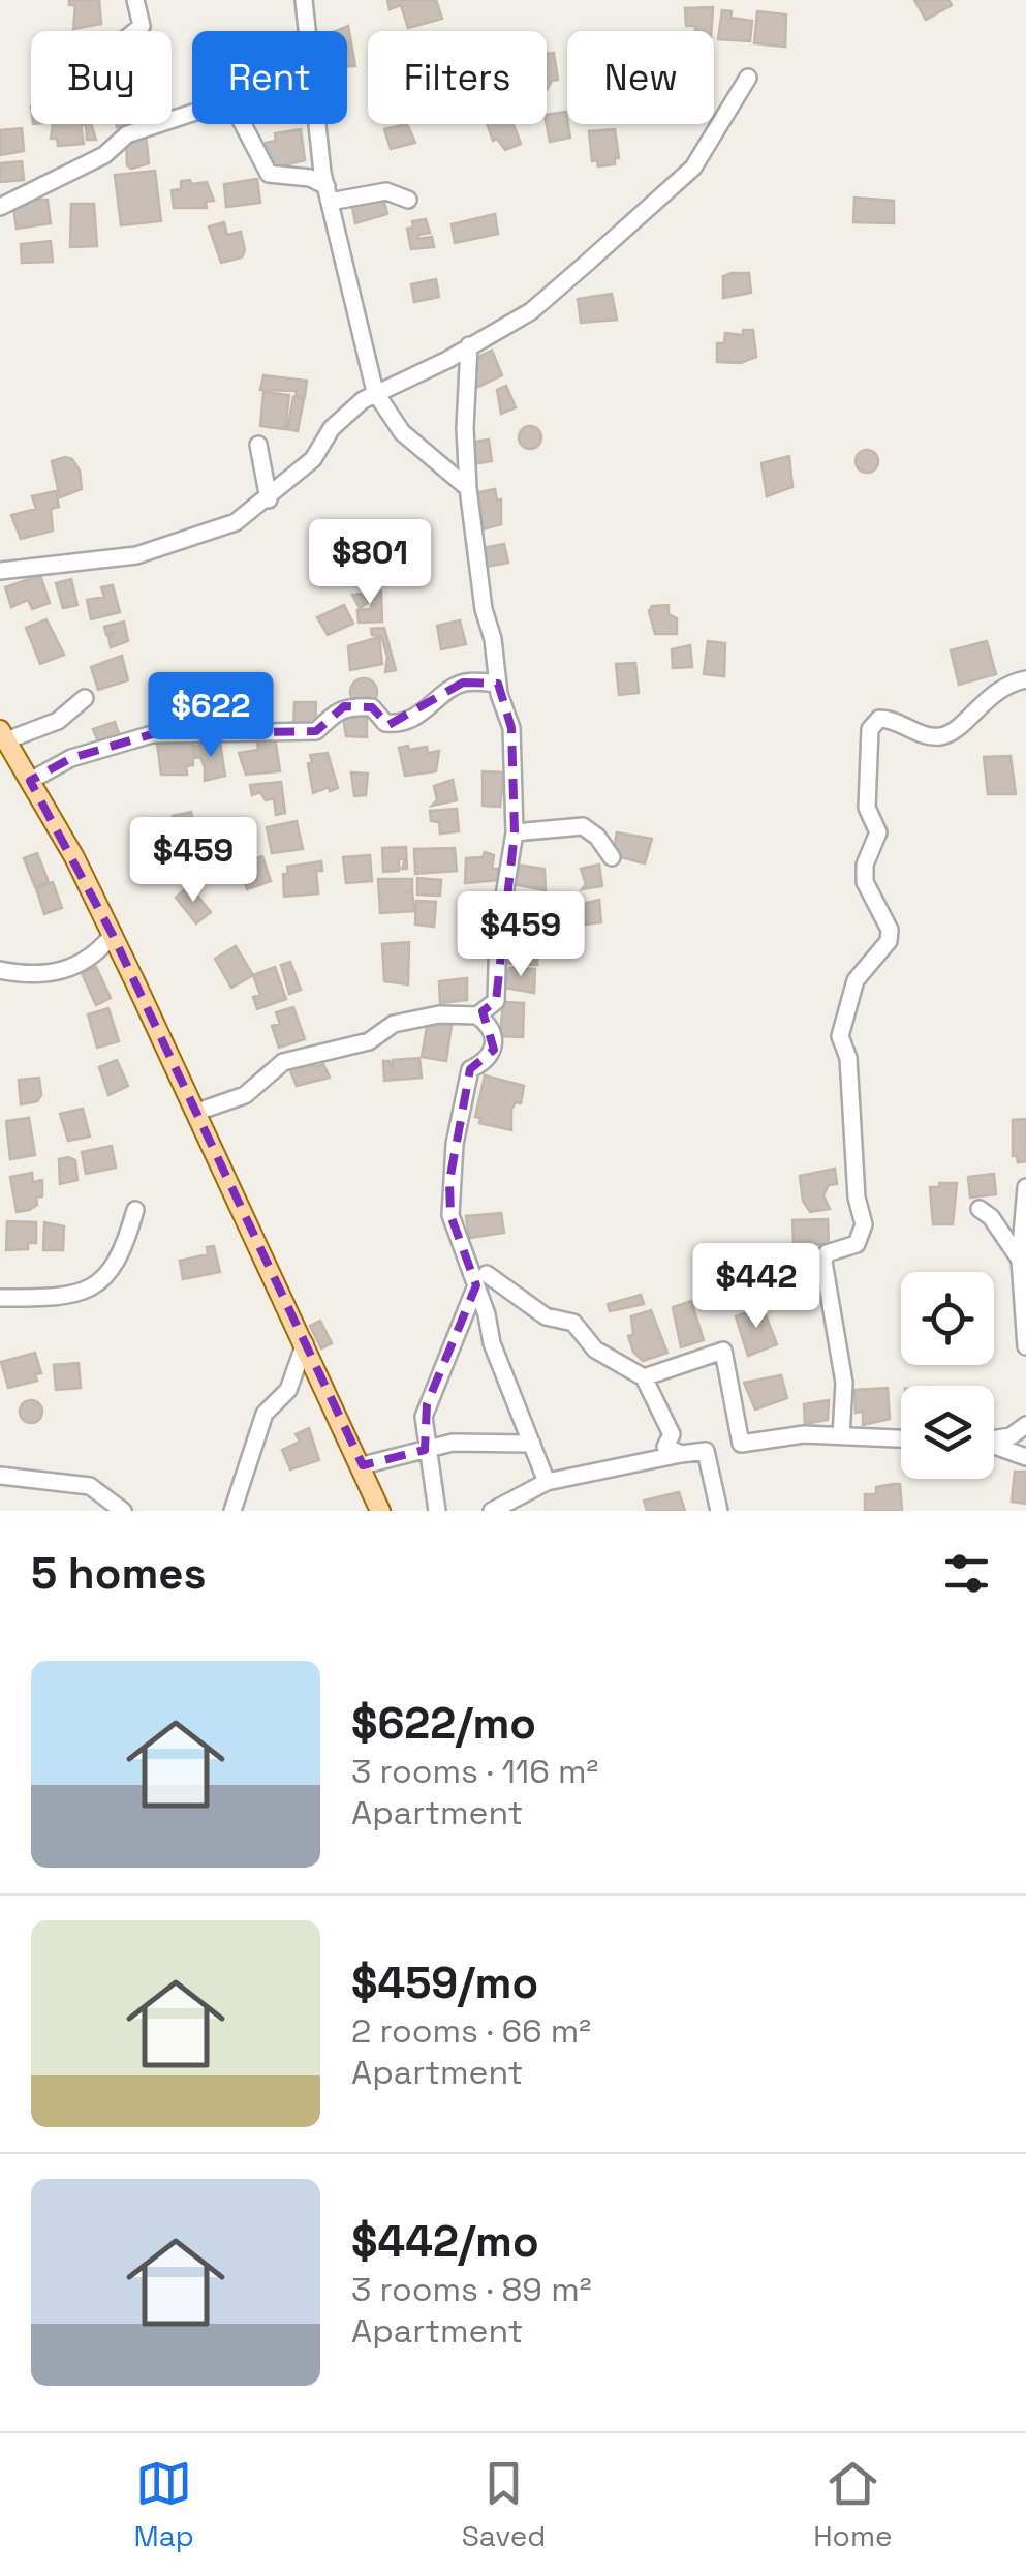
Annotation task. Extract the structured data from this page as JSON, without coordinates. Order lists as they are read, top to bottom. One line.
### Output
{"page":{"chip":["Buy","Rent","Filters","New"],"price":["$801","$622","$459","$459","$442"],"heading":"5 homes","list":[{"name":"$622/mo","note":"3 rooms · 116 m² · Apartment"},{"name":"$459/mo","note":"2 rooms · 66 m² · Apartment"},{"name":"$442/mo","note":"3 rooms · 89 m² · Apartment"}],"tabs":["Map","Saved","Home"]}}
